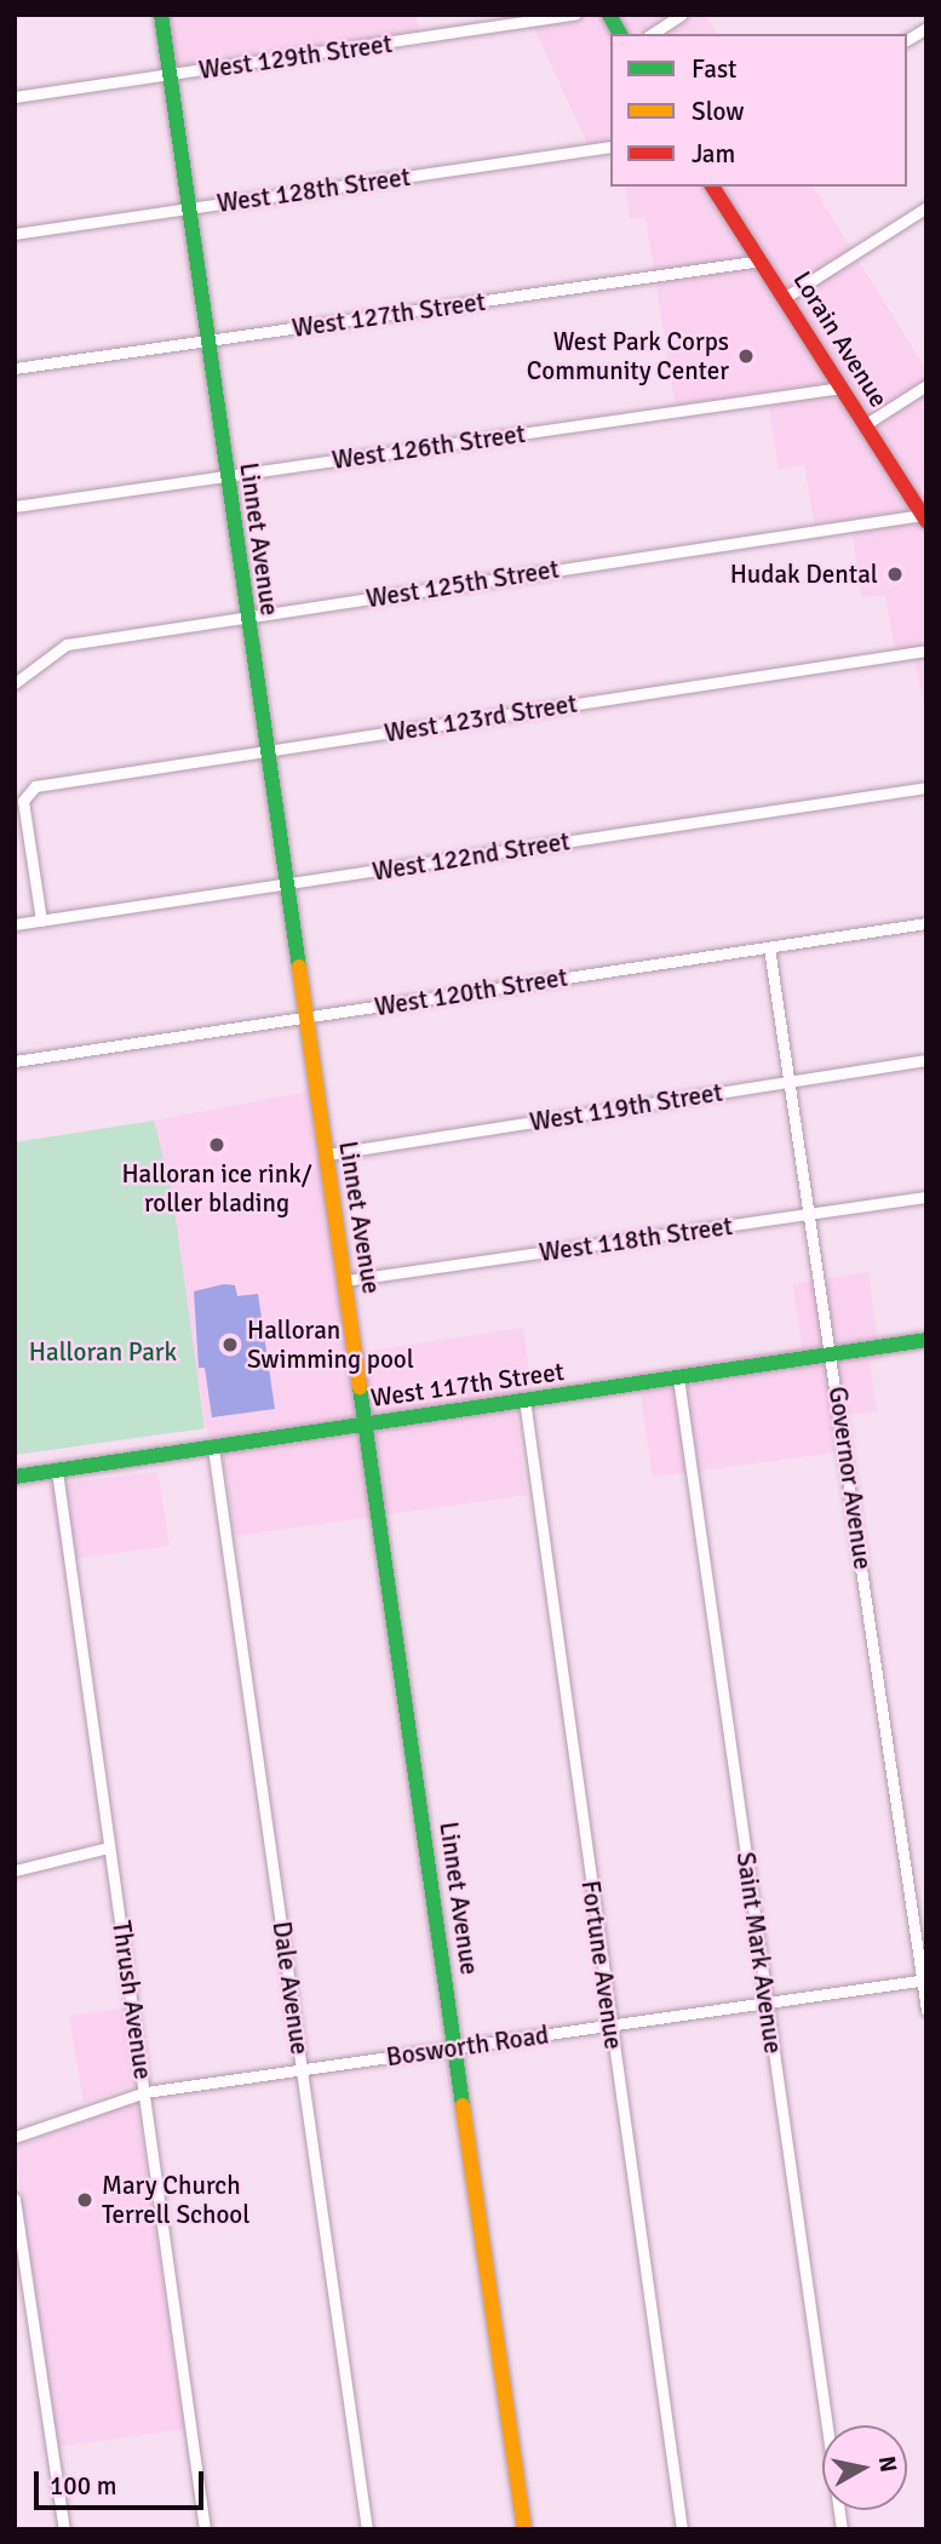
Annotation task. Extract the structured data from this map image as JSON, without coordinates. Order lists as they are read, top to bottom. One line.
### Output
{"streets":{"street":["West 129th Street","West 128th Street","West 127th Street","Lorain Avenue","West 126th Street","Linnet Avenue","West 125th Street","West 123rd Street","West 122nd Street","West 120th Street","West 119th Street","West 118th Street","West 117th Street","Governor Avenue","Saint Mark Avenue","Fortune Avenue","Dale Avenue","Thrush Avenue","Bosworth Road"]},"crossings":[["West 129th Street","Linnet Avenue"],["West 128th Street","Linnet Avenue"],["West 127th Street","Lorain Avenue"],["West 127th Street","Linnet Avenue"],["Lorain Avenue","West 126th Street"],["Lorain Avenue","West 125th Street"],["West 126th Street","Linnet Avenue"],["Linnet Avenue","West 125th Street"],["Linnet Avenue","West 123rd Street"],["Linnet Avenue","West 122nd Street"],["Linnet Avenue","West 120th Street"],["Linnet Avenue","West 119th Street"],["Linnet Avenue","West 118th Street"],["Linnet Avenue","West 117th Street"],["Linnet Avenue","Bosworth Road"],["West 123rd Street","West 122nd Street"],["West 120th Street","Governor Avenue"],["West 119th Street","Governor Avenue"],["West 118th Street","Governor Avenue"],["West 117th Street","Governor Avenue"],["West 117th Street","Saint Mark Avenue"],["West 117th Street","Fortune Avenue"],["West 117th Street","Dale Avenue"],["West 117th Street","Thrush Avenue"],["Governor Avenue","Bosworth Road"],["Saint Mark Avenue","Bosworth Road"],["Fortune Avenue","Bosworth Road"],["Dale Avenue","Bosworth Road"],["Thrush Avenue","Bosworth Road"]],"parks":["Halloran Park"],"places":["West Park Corps Community Center","Hudak Dental","Halloran ice rink/ roller blading","Halloran Swimming pool","Mary Church Terrell School"],"legend":["Fast","Slow","Jam"],"scale_bar":"100 m","north":"right"}
